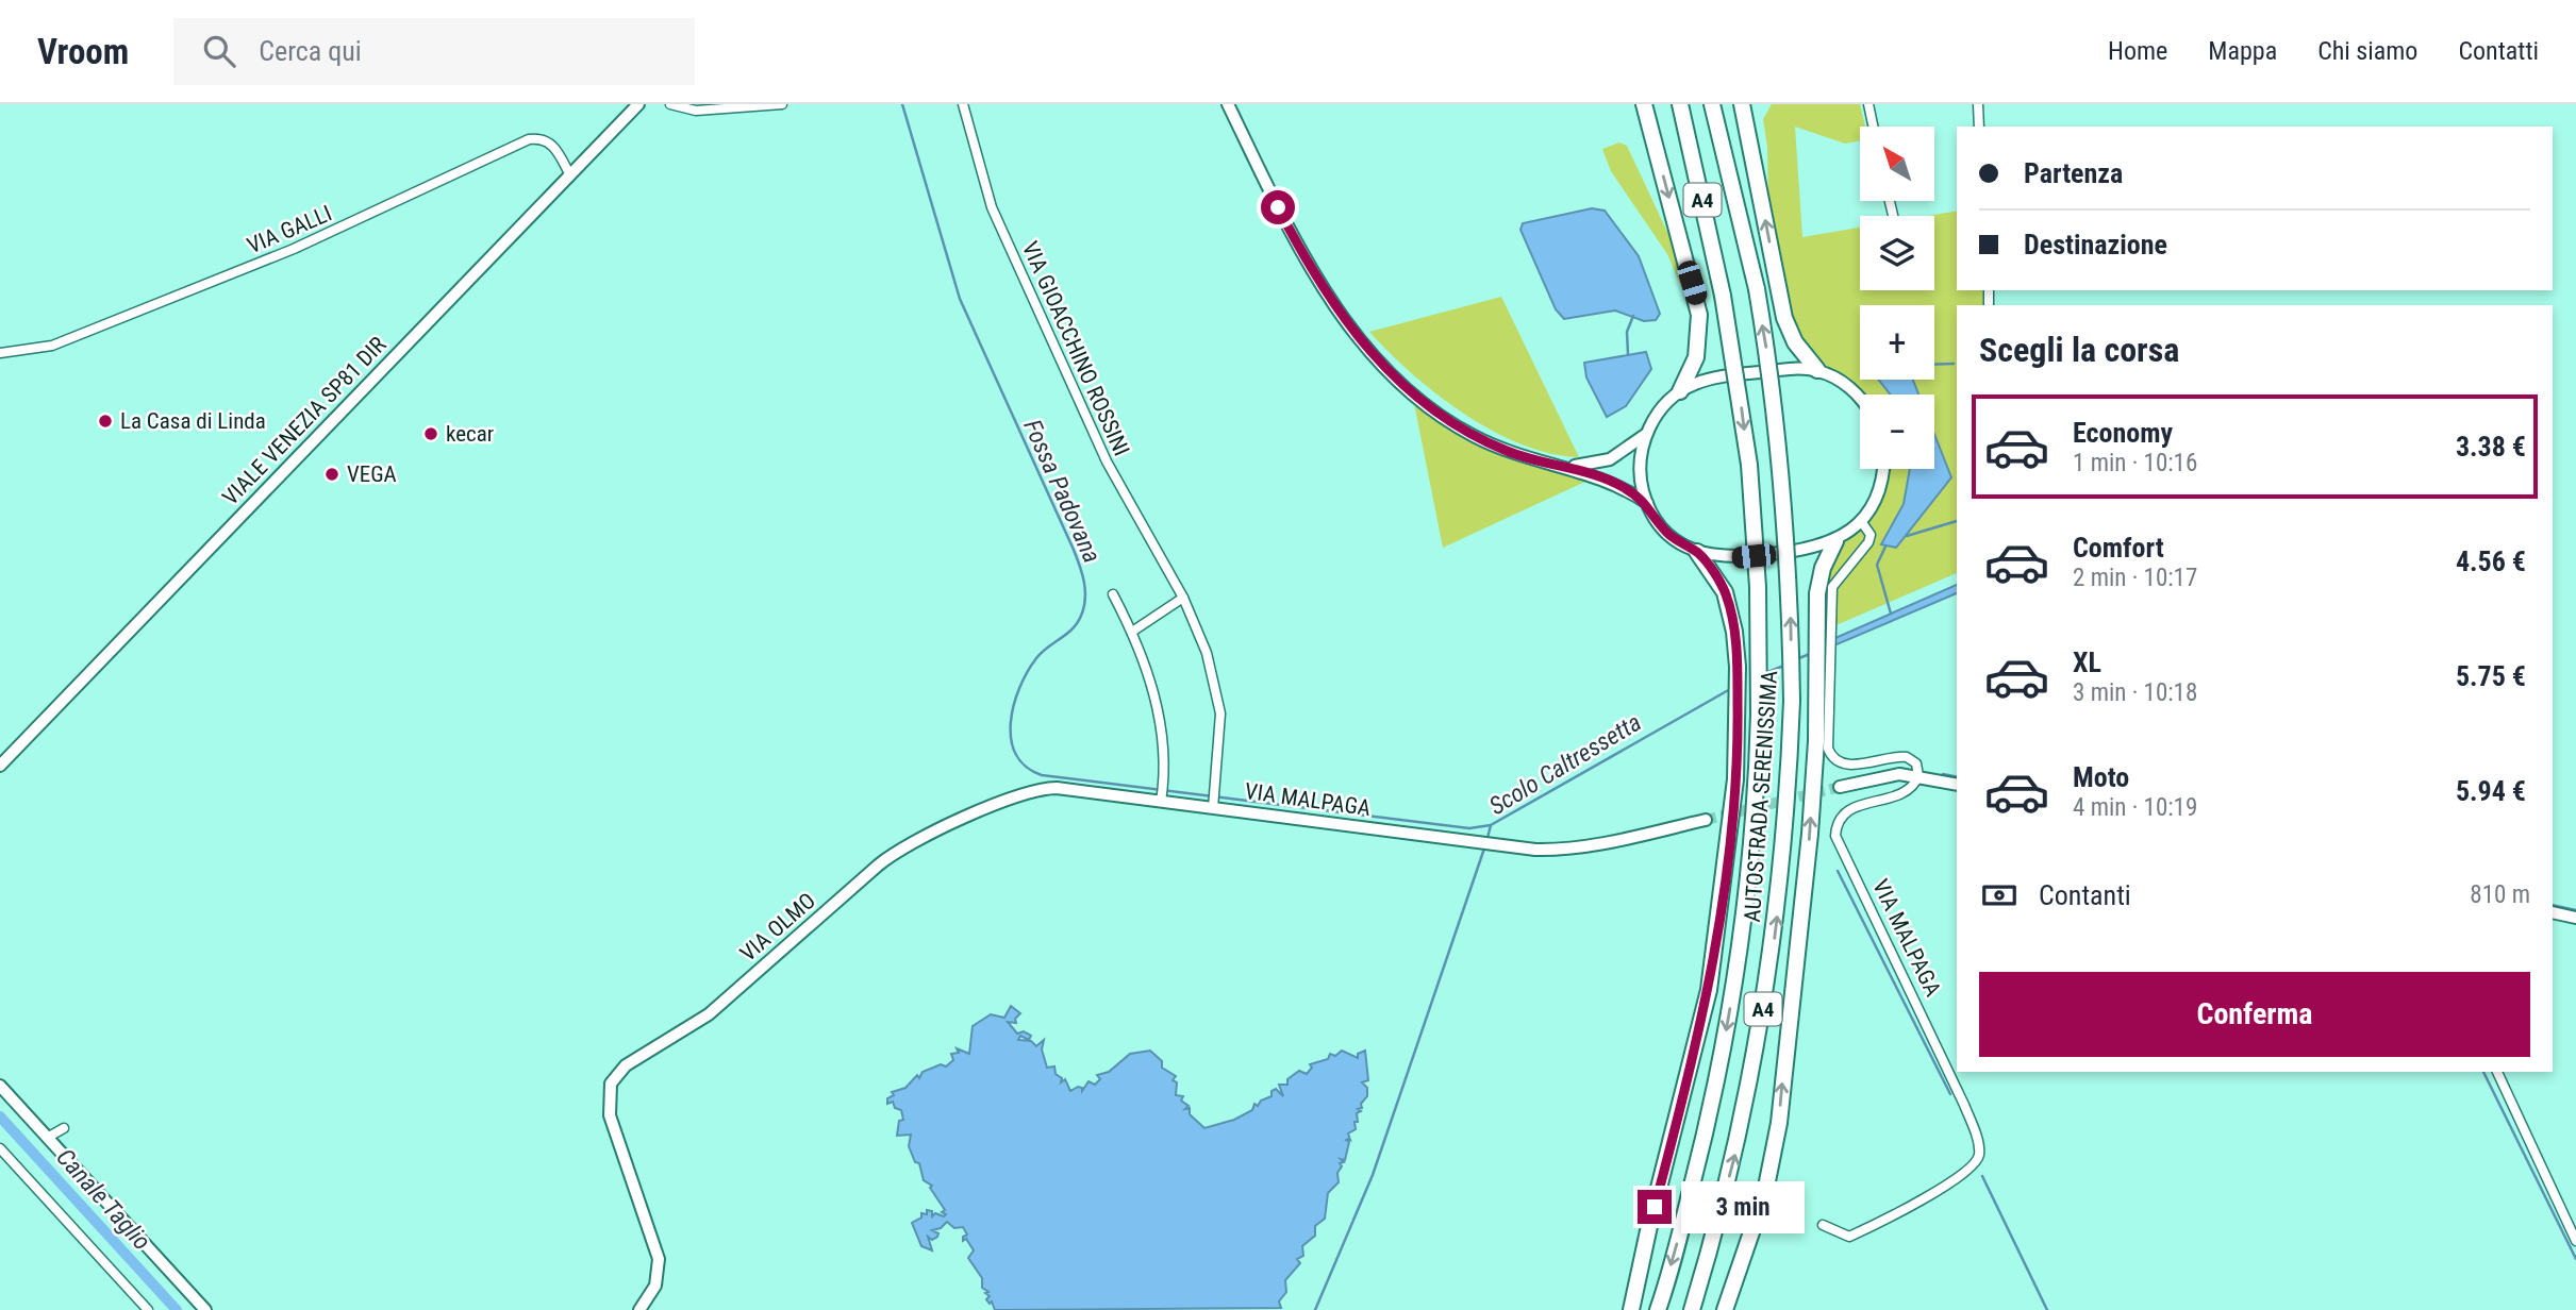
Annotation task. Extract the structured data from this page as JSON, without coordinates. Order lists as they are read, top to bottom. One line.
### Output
{"streets":{"highway":["A4","AUTOSTRADA SERENISSIMA"],"main road":["VIALE VENEZIA SP81 DIR","VIA MALPAGA","VIA OLMO"],"street":["VIA GALLI","VIA GIOACCHINO ROSSINI"]},"crossings":[["VIA GALLI","VIALE VENEZIA SP81 DIR"],["VIA GIOACCHINO ROSSINI","VIA MALPAGA"],["VIA GIOACCHINO ROSSINI","VIA OLMO"],["VIA MALPAGA","VIA OLMO"]],"water":["Fossa Padovana","Scolo Caltressetta","Canale Taglio"],"places":["La Casa di Linda","kecar","VEGA"],"north":"top left","page":{"header":"Vroom","search":"Cerca qui","nav":["Home","Mappa","Chi siamo","Contatti"],"map_buttons":["+","−"],"banner":["Partenza","Destinazione"],"heading":"Scegli la corsa","list":[{"name":"Economy","note":"1 min · 10:16","value":"3.38 €"},{"name":"Comfort","note":"2 min · 10:17","value":"4.56 €"},{"name":"XL","note":"3 min · 10:18","value":"5.75 €"},{"name":"Moto","note":"4 min · 10:19","value":"5.94 €"}],"pay":["Contanti","810 m"],"buttons":"Conferma","bubble":"3 min"}}
